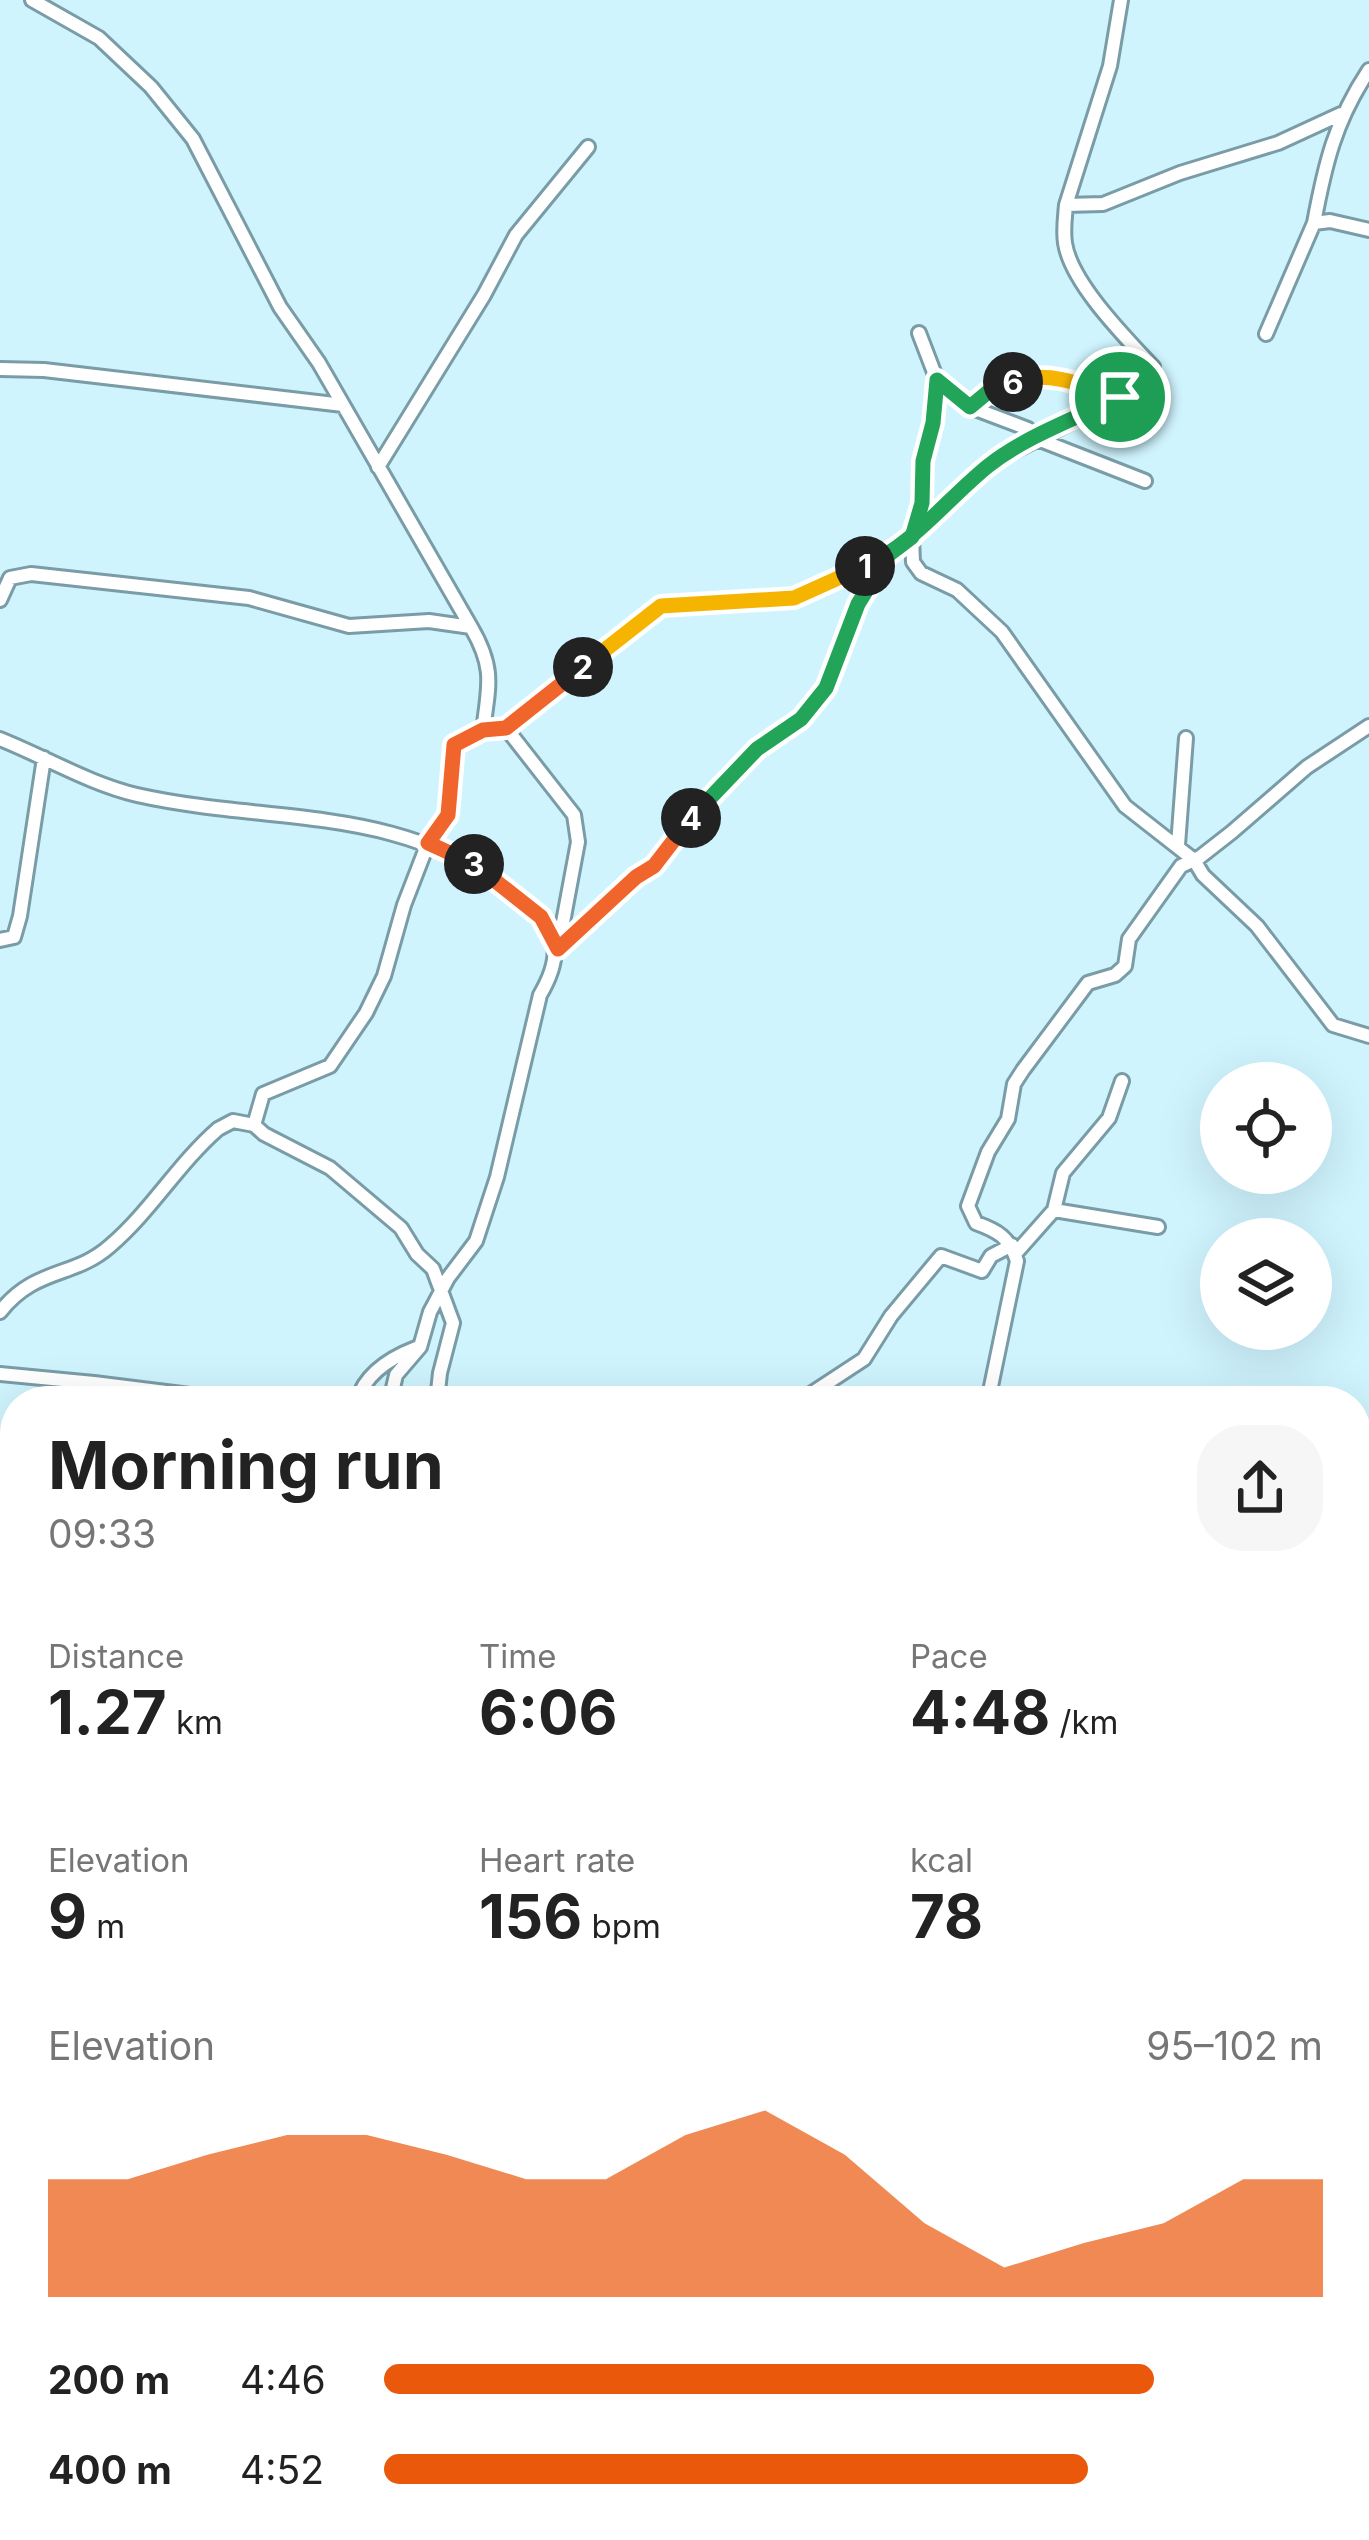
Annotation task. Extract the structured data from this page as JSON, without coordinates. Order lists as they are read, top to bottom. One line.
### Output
{"page":{"pins":["6","1","2","4","3"],"heading":["Morning run","09:33"],"stats":[["Distance","1.27 km"],["Time","6:06"],["Pace","4:48 /km"],["Elevation","9 m"],["Heart rate","156 bpm"],["kcal","78"]],"chart":["Elevation","95–102 m"],"list":[{"name":"200 m","note":"4:46"},{"name":"400 m","note":"4:52"}]}}
